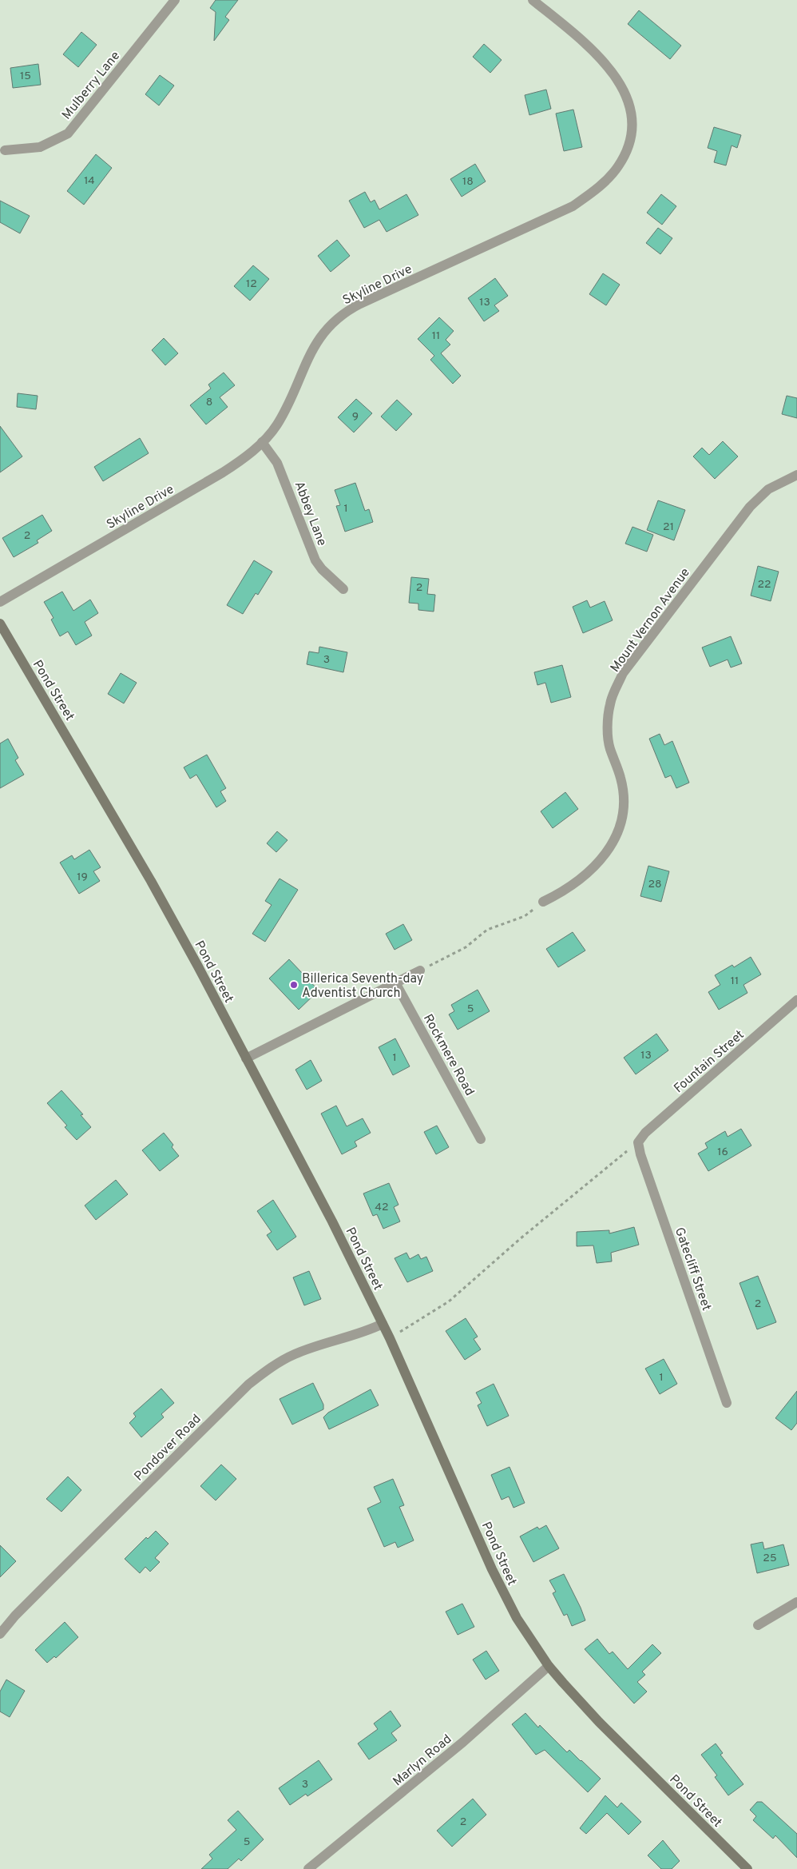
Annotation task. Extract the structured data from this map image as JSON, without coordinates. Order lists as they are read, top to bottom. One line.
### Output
{"streets":{"street":["Mulberry Lane","Skyline Drive","Abbey Lane","Mount Vernon Avenue","Pond Street","Rockmere Road","Fountain Street","Gatecliff Street","Pondover Road","Marlyn Road"]},"crossings":[["Skyline Drive","Abbey Lane"],["Pond Street","Pondover Road"],["Pond Street","Marlyn Road"],["Fountain Street","Gatecliff Street"]],"places":["Billerica Seventh-day Adventist Church"],"house_numbers":["15","14","18","12","13","11","8","9","1","21","2","22","2","3","19","28","11","5","13","1","16","42","2","1","25","3","2","5"]}
